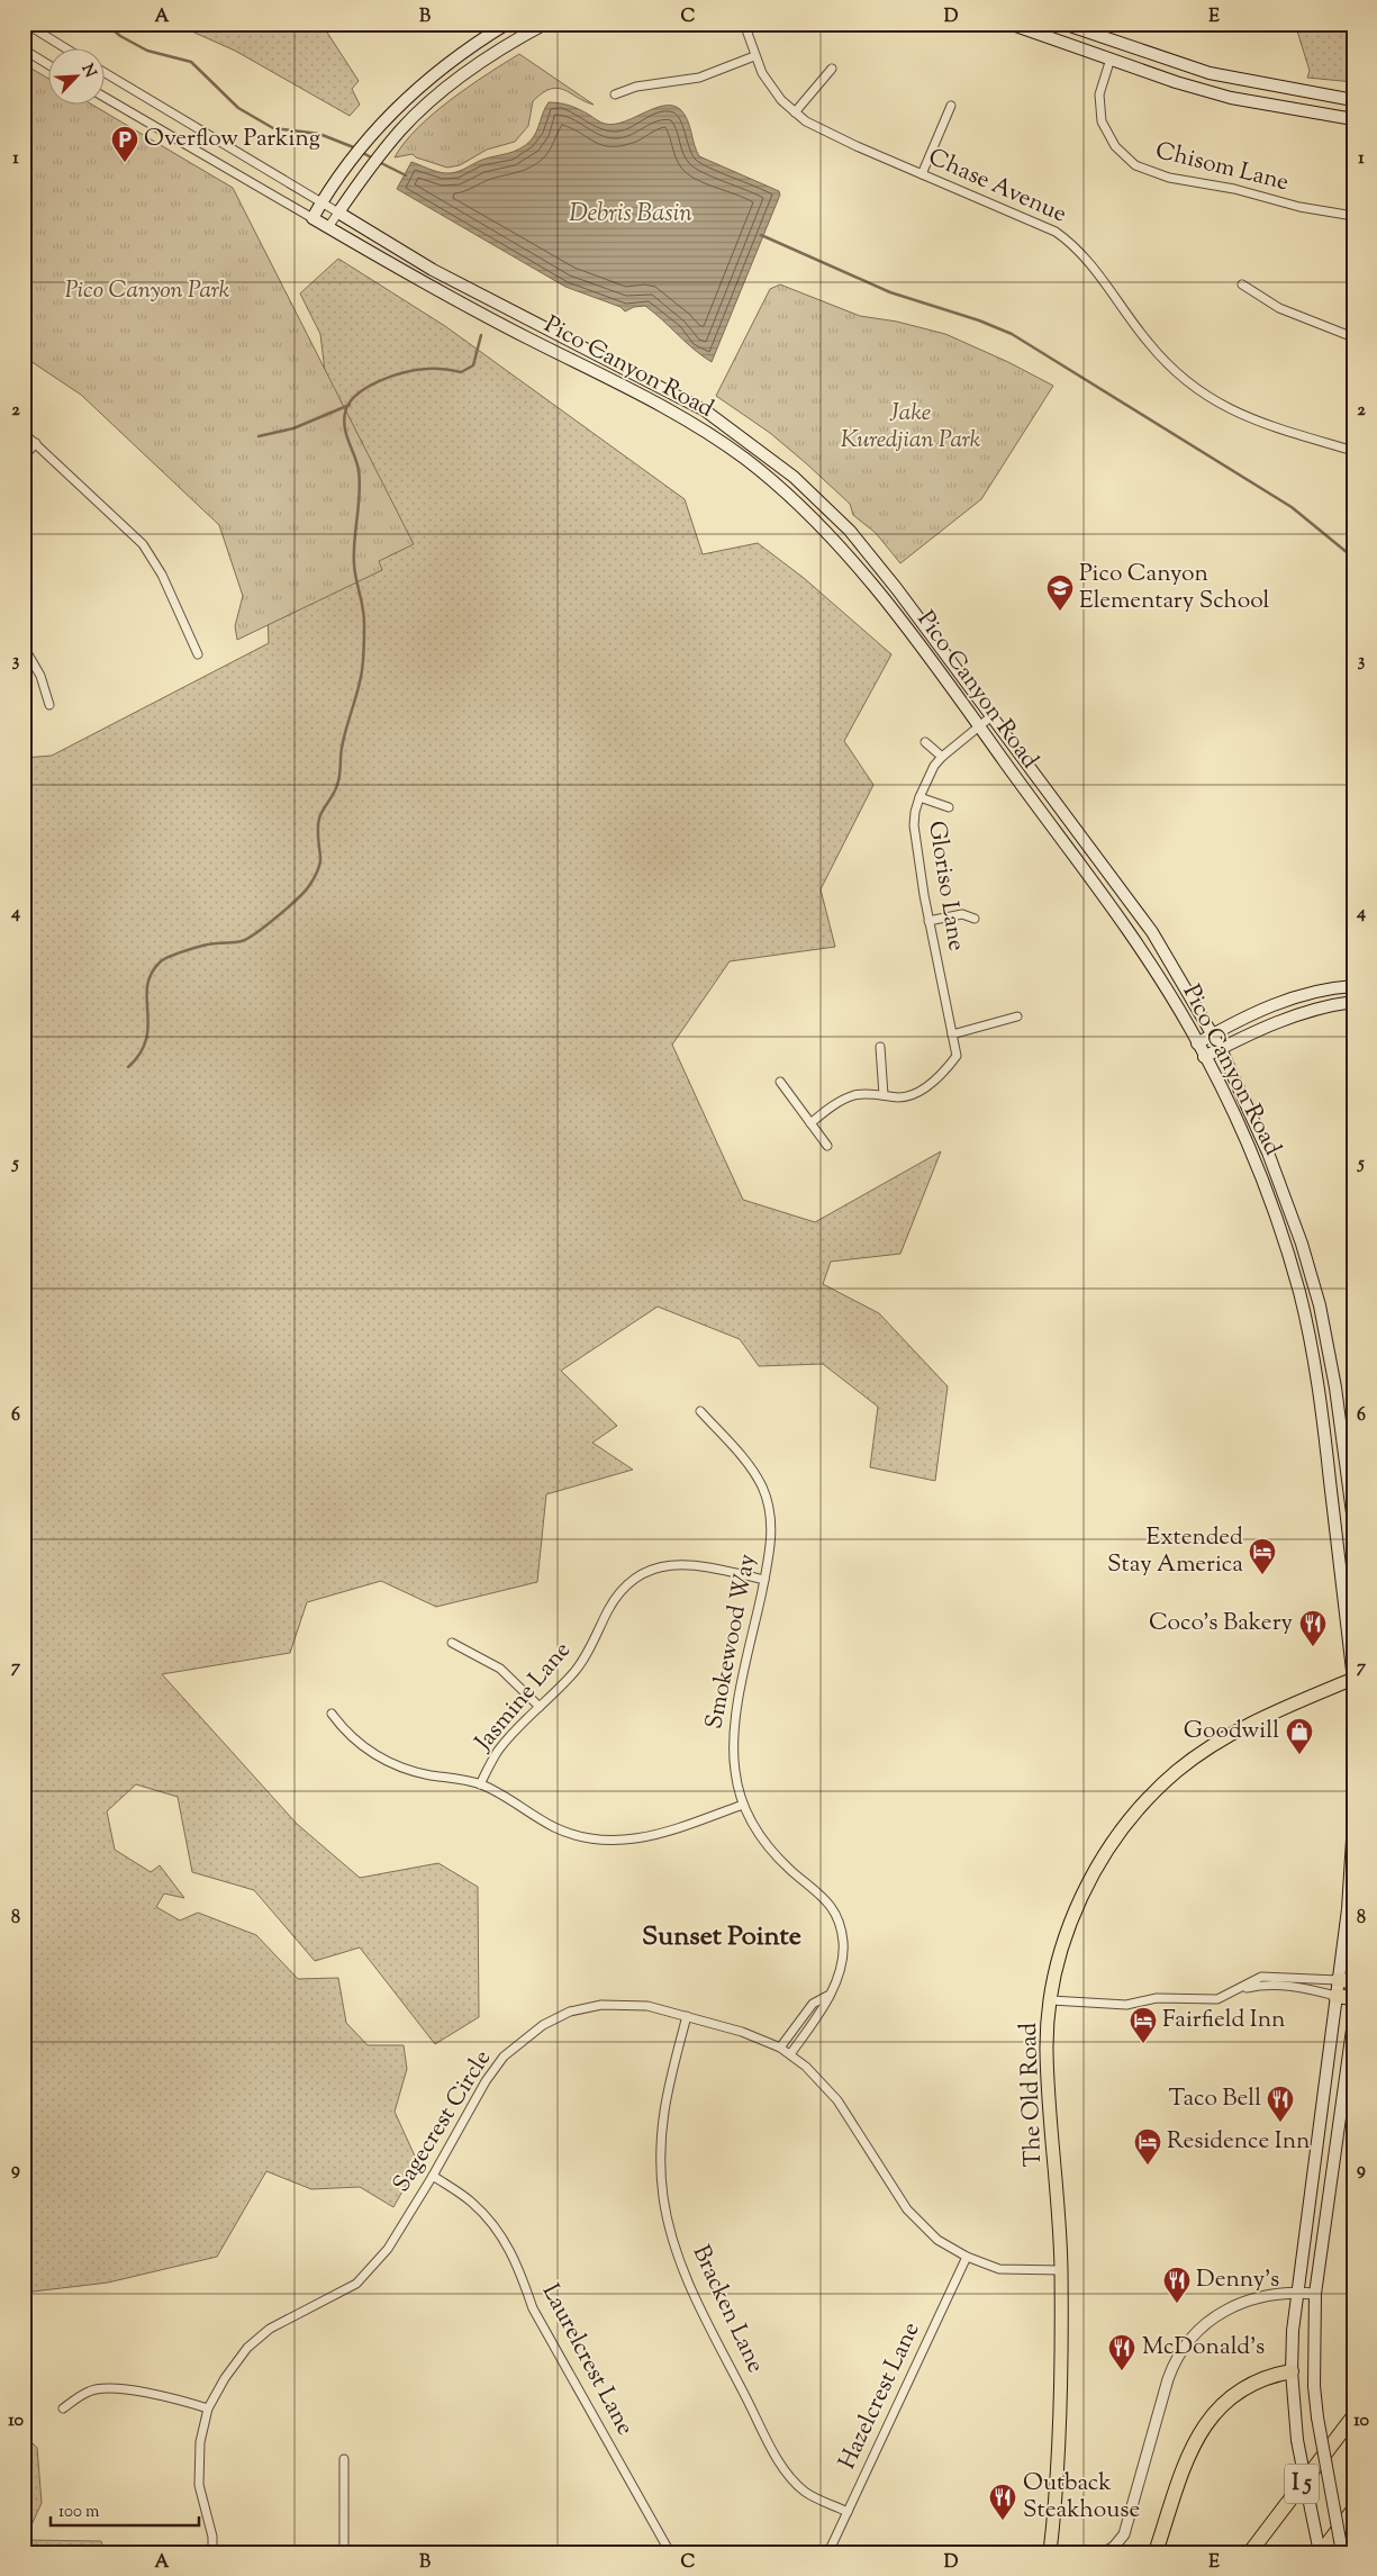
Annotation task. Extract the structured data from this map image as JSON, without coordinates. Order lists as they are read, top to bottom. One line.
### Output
{"streets":{"highway":["I 5"],"main road":["Pico Canyon Road","The Old Road"],"street":["Chisom Lane","Chase Avenue","Gloriso Lane","Smokewood Way","Jasmine Lane","Sagecrest Circle","Bracken Lane","Laurelcrest Lane","Hazelcrest Lane"]},"crossings":[["Pico Canyon Road","Gloriso Lane"],["Pico Canyon Road","The Old Road"],["Smokewood Way","Jasmine Lane"],["Smokewood Way","Sagecrest Circle"],["The Old Road","Sagecrest Circle"],["Sagecrest Circle","Bracken Lane"],["Sagecrest Circle","Laurelcrest Lane"],["Sagecrest Circle","Hazelcrest Lane"],["Bracken Lane","Hazelcrest Lane"]],"districts":["Sunset Pointe"],"water":["Debris Basin"],"parks":["Pico Canyon Park","Jake Kuredjian Park"],"places":{"parking":["Overflow Parking"],"school or university":["Pico Canyon Elementary School"],"hotel":["Extended Stay America","Fairfield Inn","Residence Inn"],"restaurant":["Coco's Bakery","Taco Bell","Denny's","McDonald's","Outback Steakhouse"],"shop":["Goodwill"]},"scale_bar":"100 m","north":"top right","grid":{"columns":["A","B","C","D","E"],"rows":["1","2","3","4","5","6","7","8","9","10"]}}
